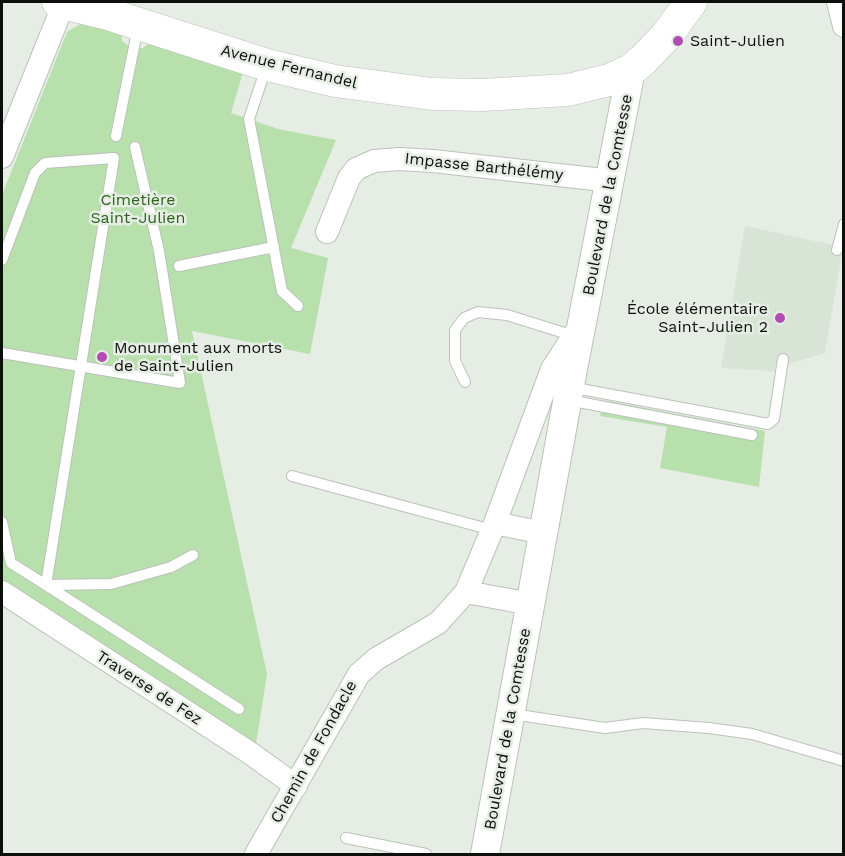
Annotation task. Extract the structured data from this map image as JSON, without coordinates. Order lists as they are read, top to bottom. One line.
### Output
{"streets":{"main road":["Avenue Fernandel"],"street":["Impasse Barthélémy","Boulevard de la Comtesse","Traverse de Fez","Chemin de Fondacle"]},"crossings":[["Avenue Fernandel","Boulevard de la Comtesse"],["Impasse Barthélémy","Boulevard de la Comtesse"],["Boulevard de la Comtesse","Chemin de Fondacle"],["Traverse de Fez","Chemin de Fondacle"]],"parks":["Cimetière Saint-Julien"],"places":["Saint-Julien","École élémentaire Saint-Julien 2","Monument aux morts de Saint-Julien"]}
